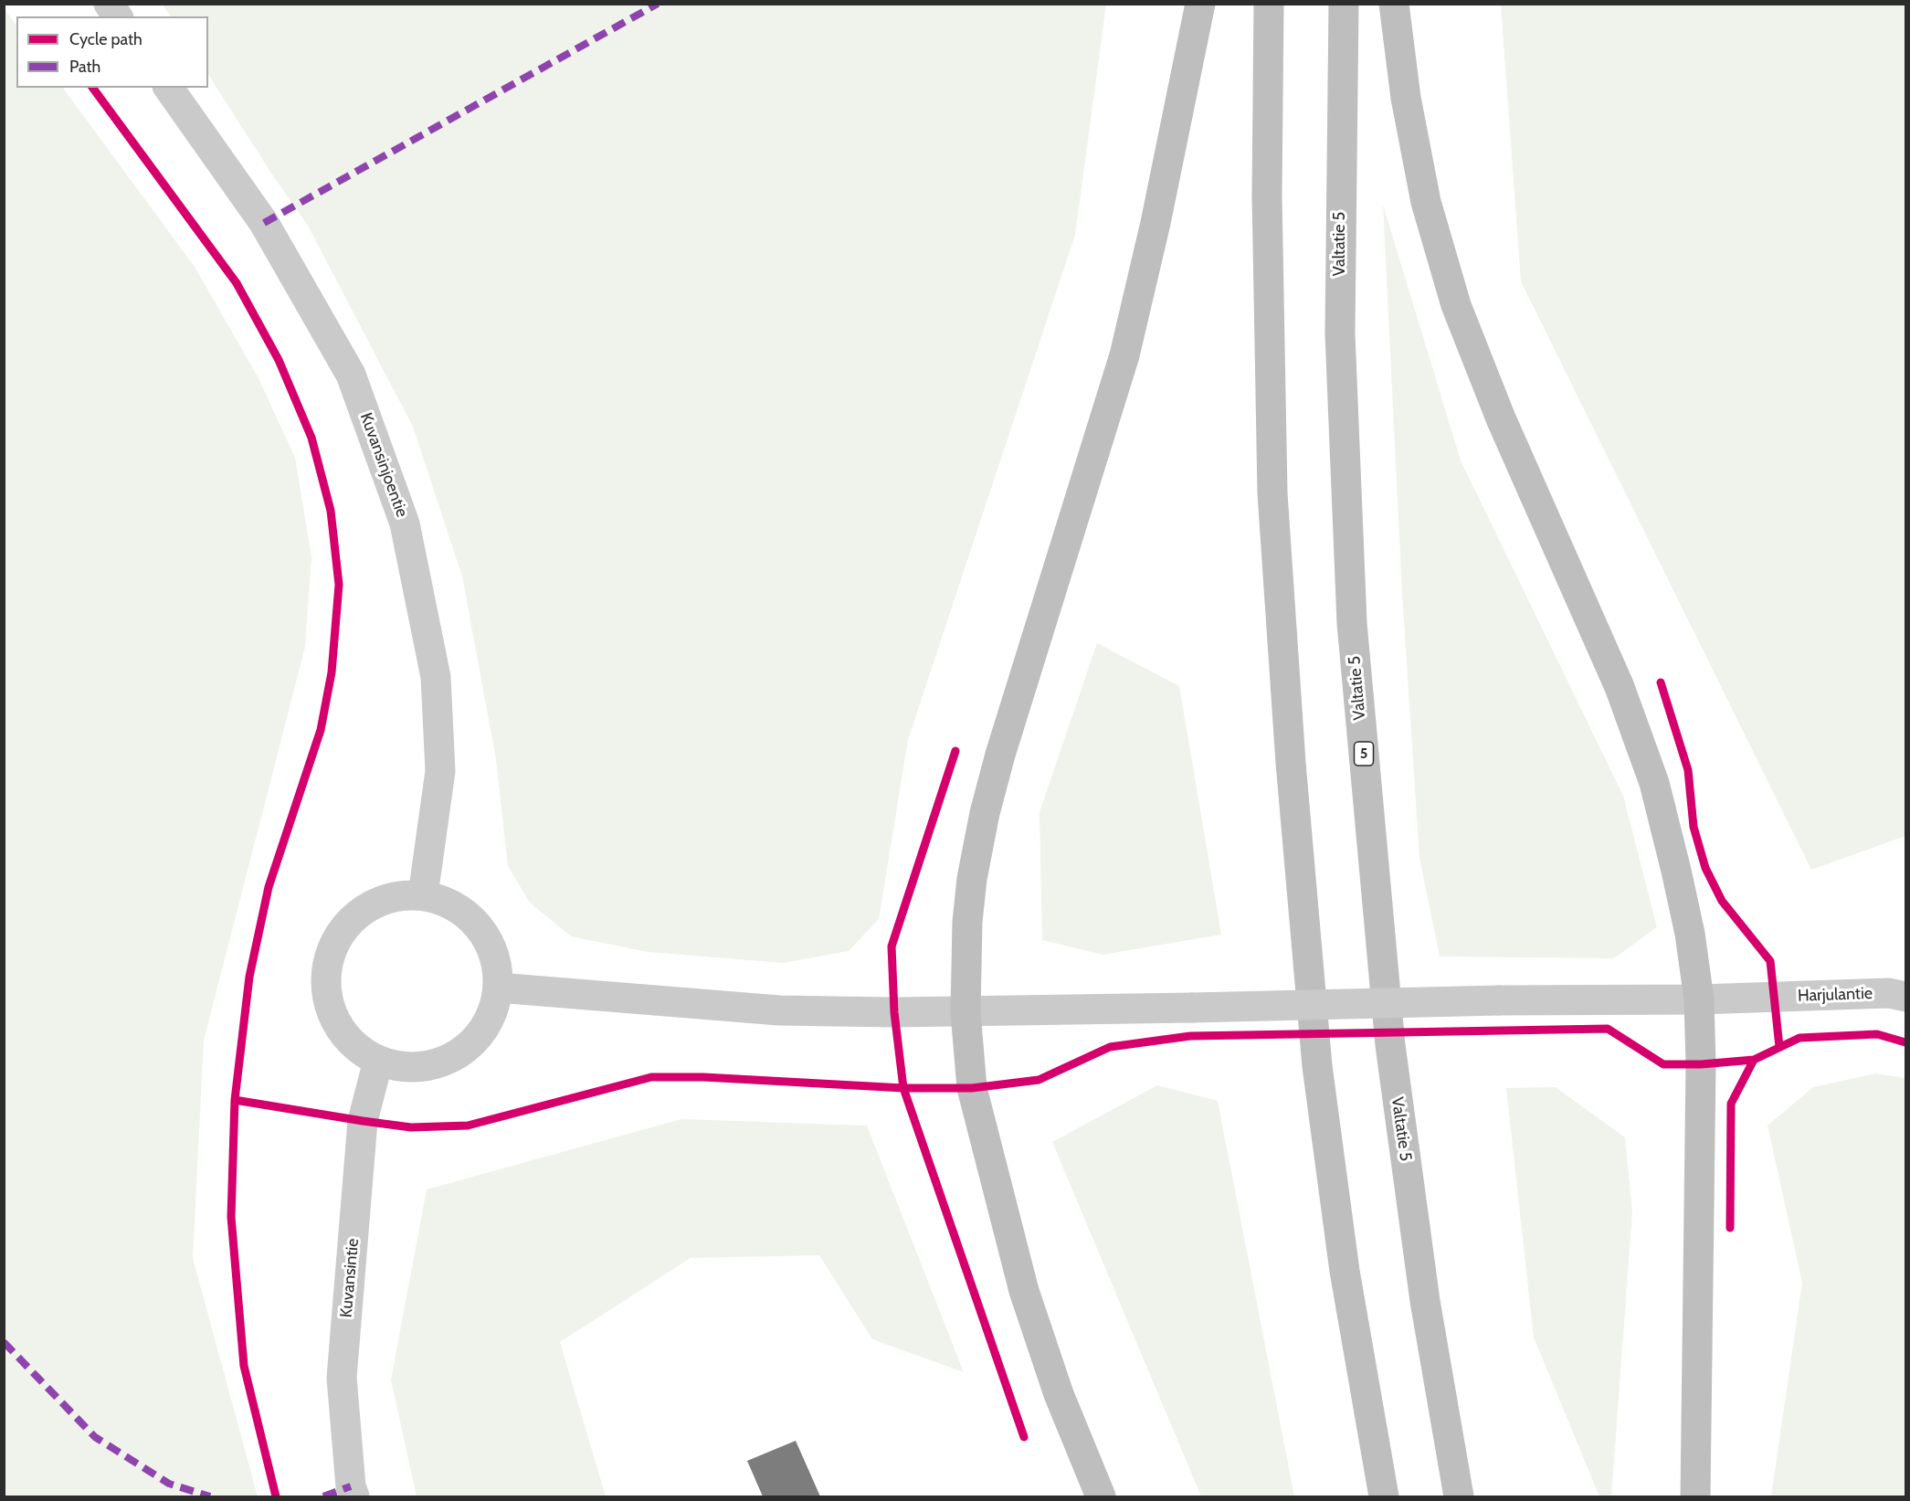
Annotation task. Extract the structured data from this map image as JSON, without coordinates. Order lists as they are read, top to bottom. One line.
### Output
{"streets":{"highway":["Valtatie 5","5"],"street":["Kuvansinjoentie","Harjulantie","Kuvansintie"]},"crossings":[["Kuvansinjoentie","Harjulantie"],["Kuvansinjoentie","Kuvansintie"],["Harjulantie","Kuvansintie"]],"legend":["Cycle path","Path"]}
